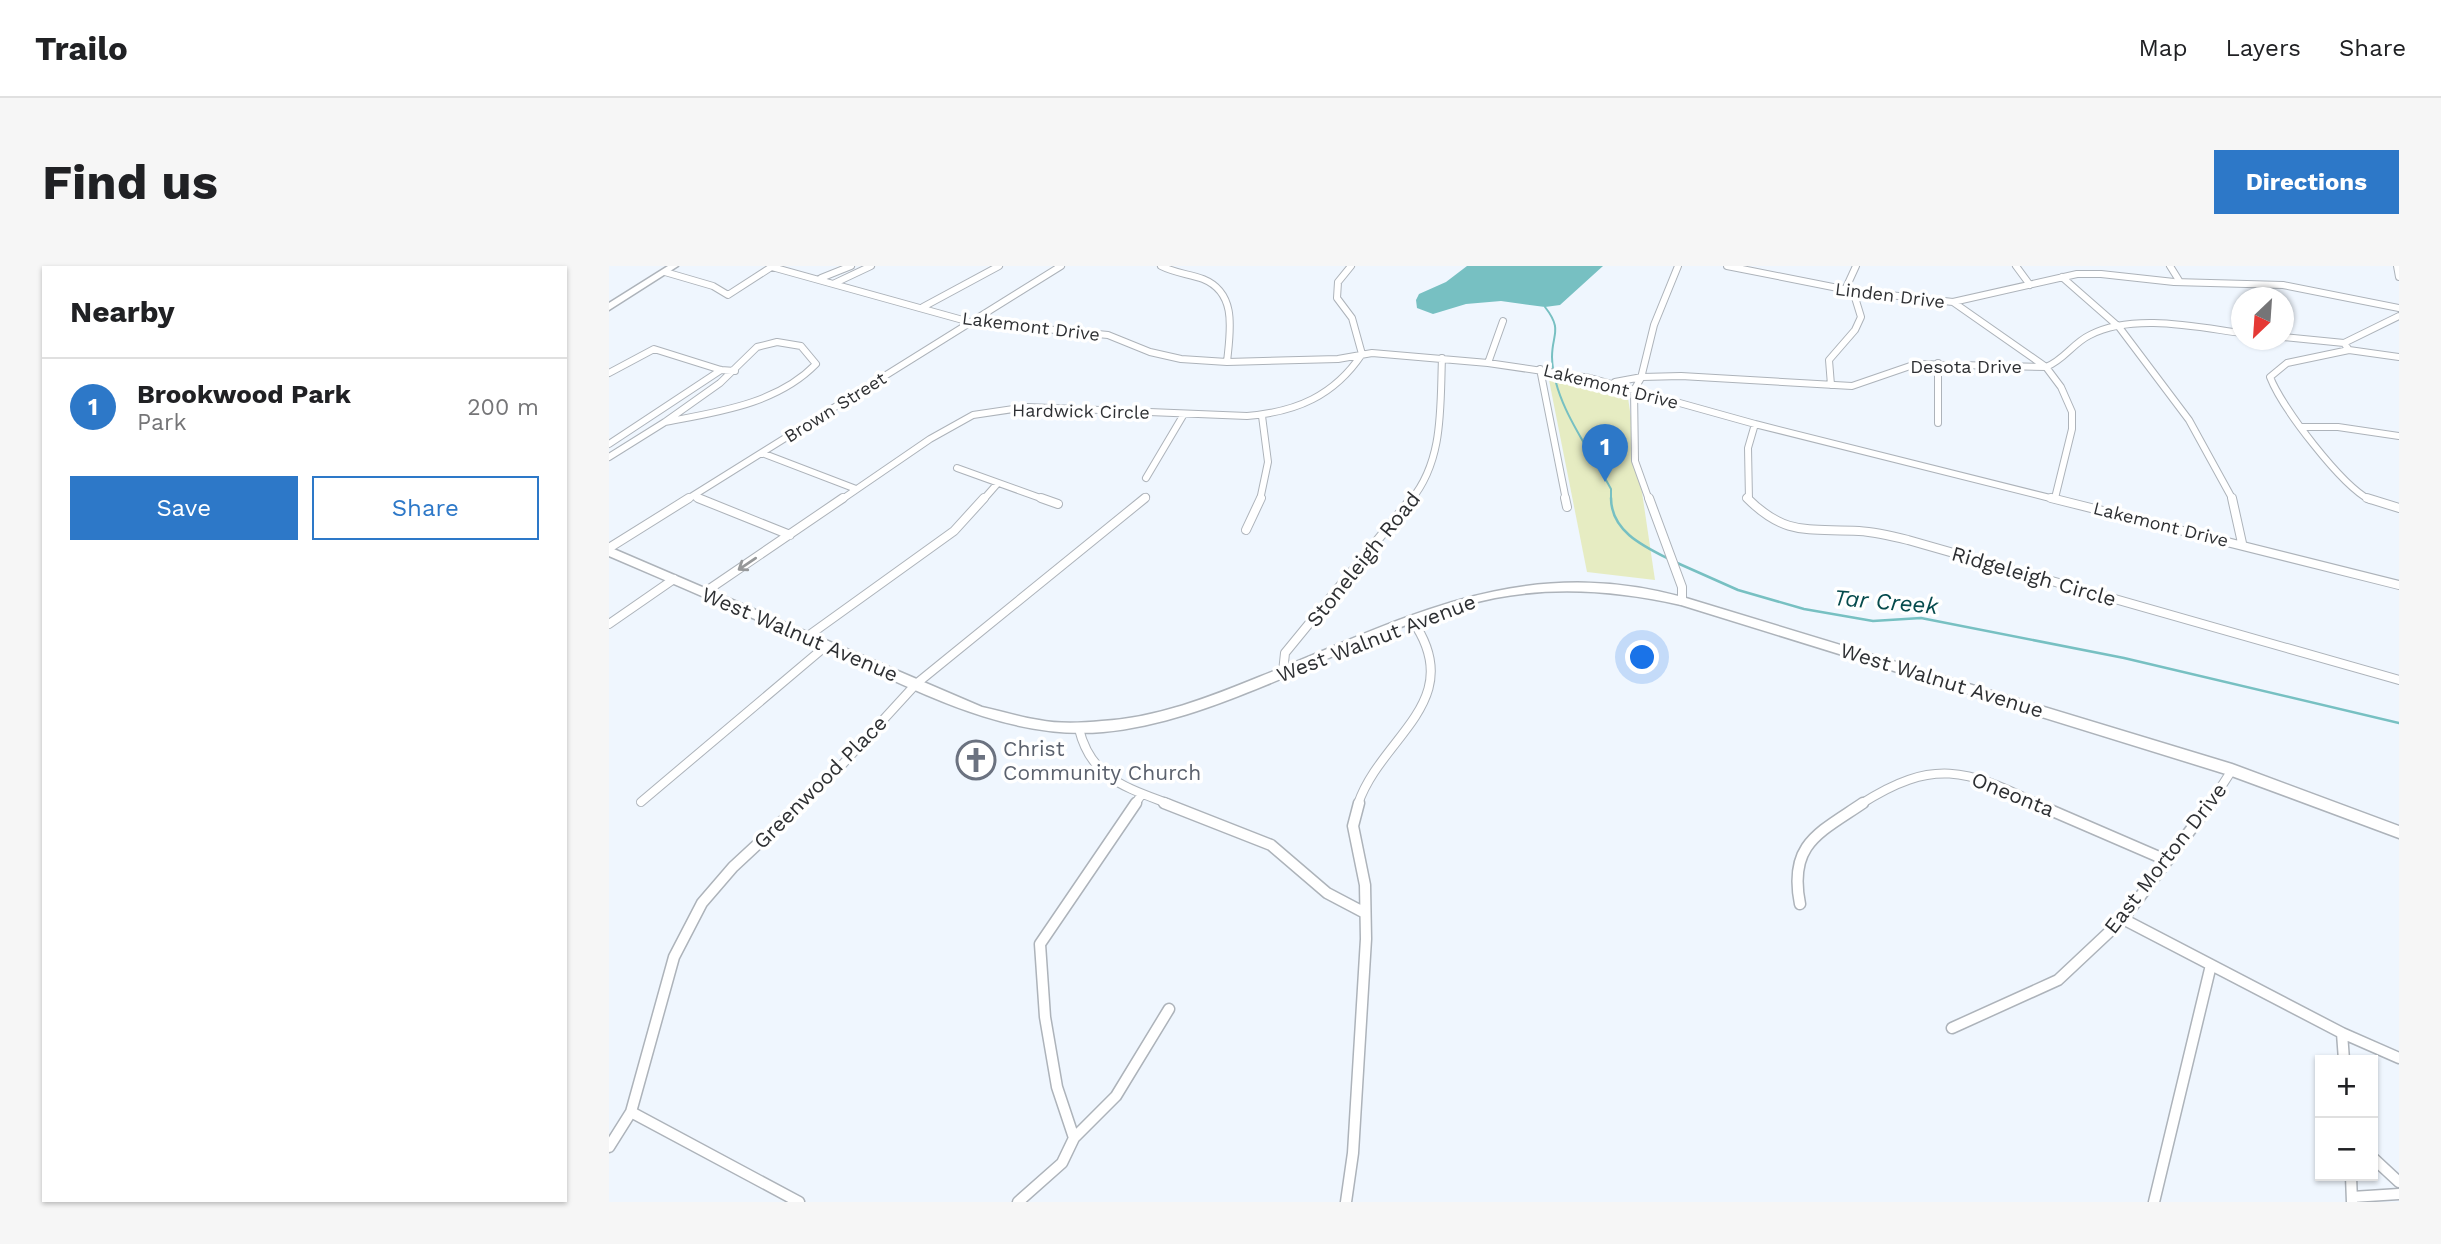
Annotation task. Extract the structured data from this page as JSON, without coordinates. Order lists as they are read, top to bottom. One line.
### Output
{"streets":{"main road":["West Walnut Avenue"],"street":["Linden Drive","Lakemont Drive","Desota Drive","Brown Street","Hardwick Circle","Stoneleigh Road","Ridgeleigh Circle","Greenwood Place","Oneonta","East Morton Drive"]},"crossings":[["Linden Drive","Lakemont Drive"],["Linden Drive","Desota Drive"],["Lakemont Drive","Desota Drive"],["Lakemont Drive","Brown Street"],["Lakemont Drive","Hardwick Circle"],["Lakemont Drive","Stoneleigh Road"],["Lakemont Drive","Ridgeleigh Circle"],["Brown Street","West Walnut Avenue"],["Hardwick Circle","West Walnut Avenue"],["Stoneleigh Road","West Walnut Avenue"],["West Walnut Avenue","Greenwood Place"],["West Walnut Avenue","East Morton Drive"],["Oneonta","East Morton Drive"]],"water":["Tar Creek"],"places":{"church":["Christ Community Church"]},"north":"bottom left","page":{"header":"Trailo","nav":["Map","Layers","Share"],"buttons":["Directions",["Save","Share"]],"title":"Find us","heading":"Nearby","list":[{"mark":"1","name":"Brookwood Park","note":"Park","value":"200 m"}],"pins":"1","map_buttons":["+","−"]}}
